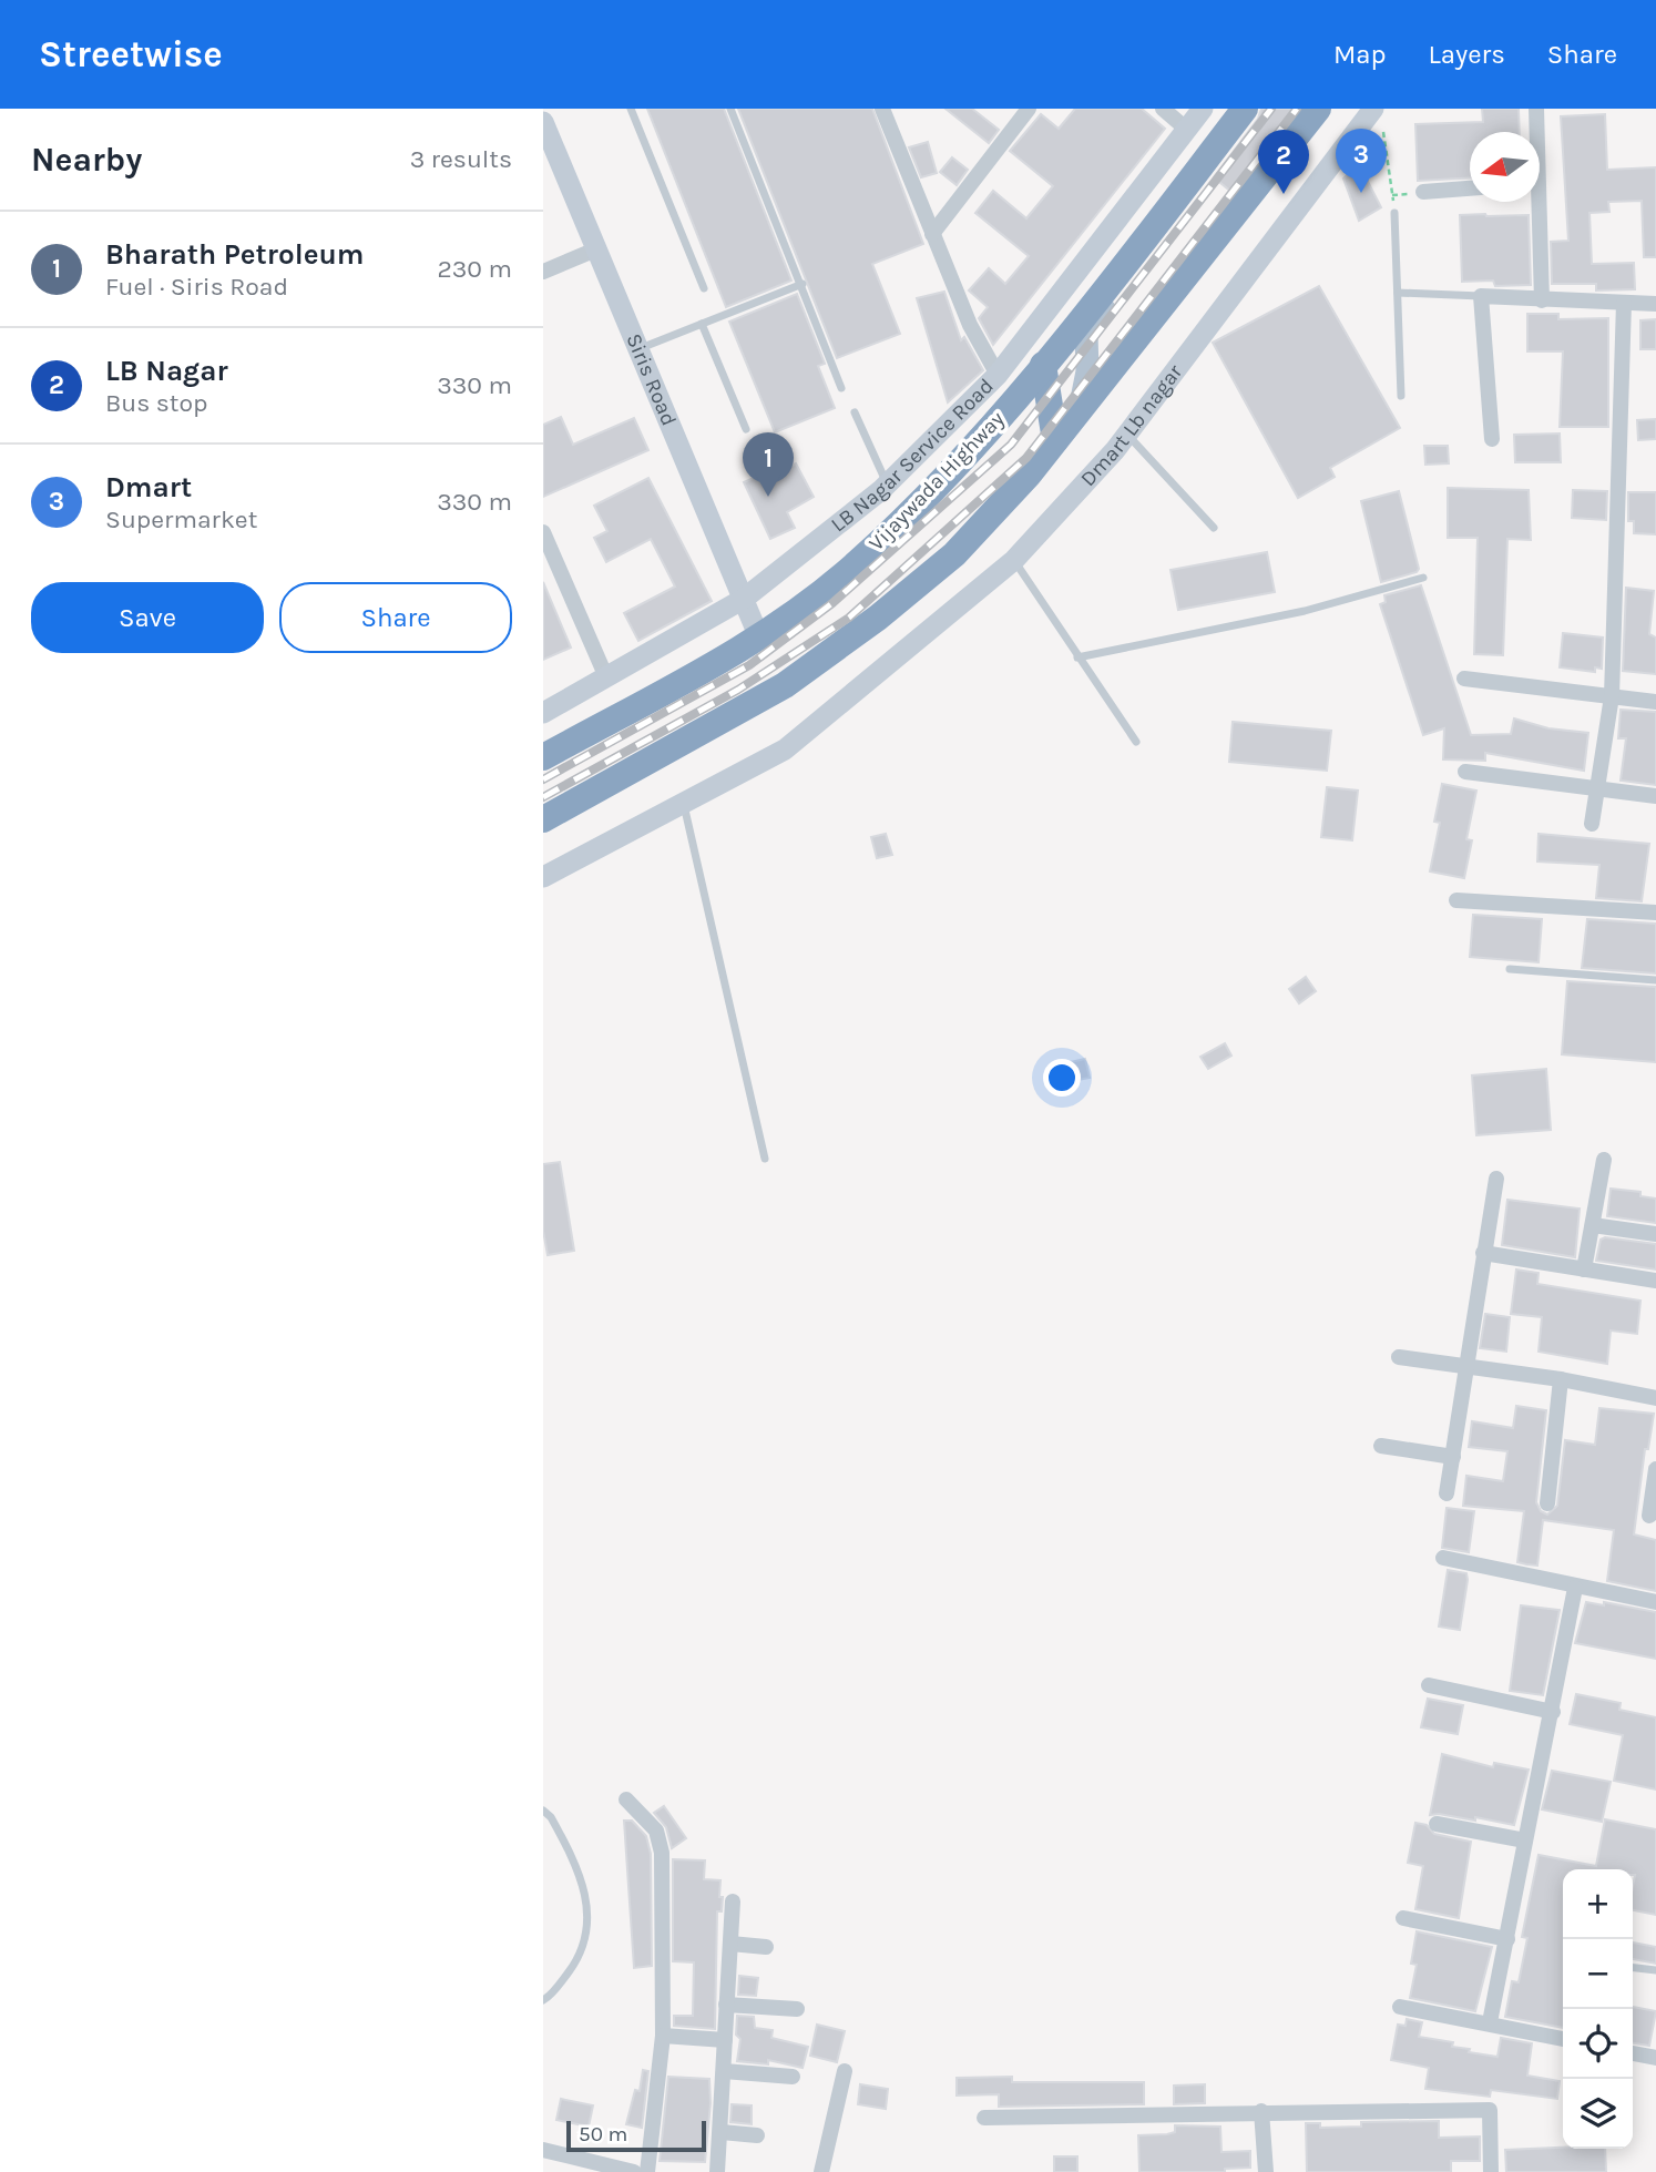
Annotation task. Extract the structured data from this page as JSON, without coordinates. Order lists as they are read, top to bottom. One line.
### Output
{"streets":{"highway":["Vijaywada Highway"],"street":["Siris Road","Dmart Lb nagar","LB Nagar Service Road"]},"crossings":[["Siris Road","LB Nagar Service Road"],["Siris Road","Vijaywada Highway"]],"scale_bar":"50 m","north":"left","page":{"header":"Streetwise","nav":["Map","Layers","Share"],"heading":["Nearby","3 results"],"pins":["3","2","1"],"list":[{"mark":"1","name":"Bharath Petroleum","note":"Fuel · Siris Road","value":"230 m"},{"mark":"2","name":"LB Nagar","note":"Bus stop","value":"330 m"},{"mark":"3","name":"Dmart","note":"Supermarket","value":"330 m"}],"buttons":["Save","Share"],"map_buttons":["+","−"],"scale":"50 m"}}
